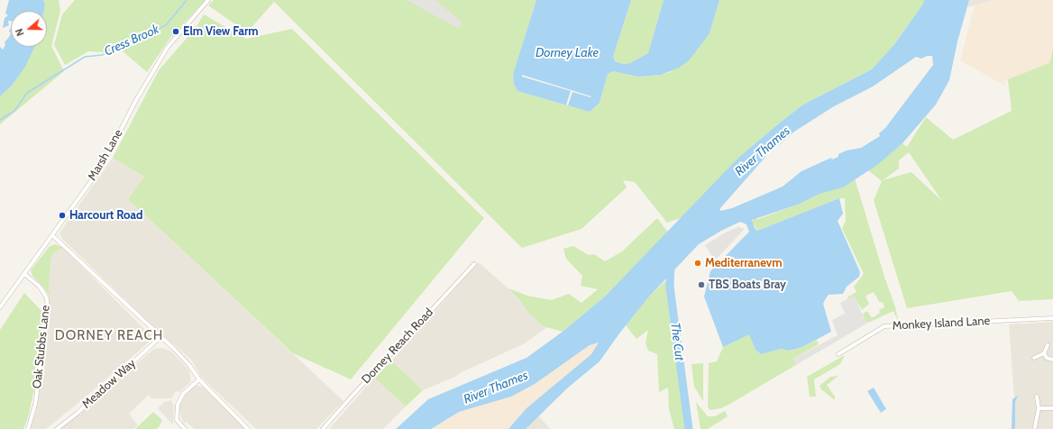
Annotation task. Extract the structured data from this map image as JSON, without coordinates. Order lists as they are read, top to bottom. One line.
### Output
{"streets":{"street":["Marsh Lane","Monkey Island Lane","Dorney Reach Road","Oak Stubbs Lane","Meadow Way"]},"crossings":[["Marsh Lane","Oak Stubbs Lane"]],"districts":["DORNEY REACH"],"water":["Cress Brook","Dorney Lake","River Thames","The Cut"],"places":["Elm View Farm","Harcourt Road","Mediterranevm","TBS Boats Bray"],"north":"left"}
